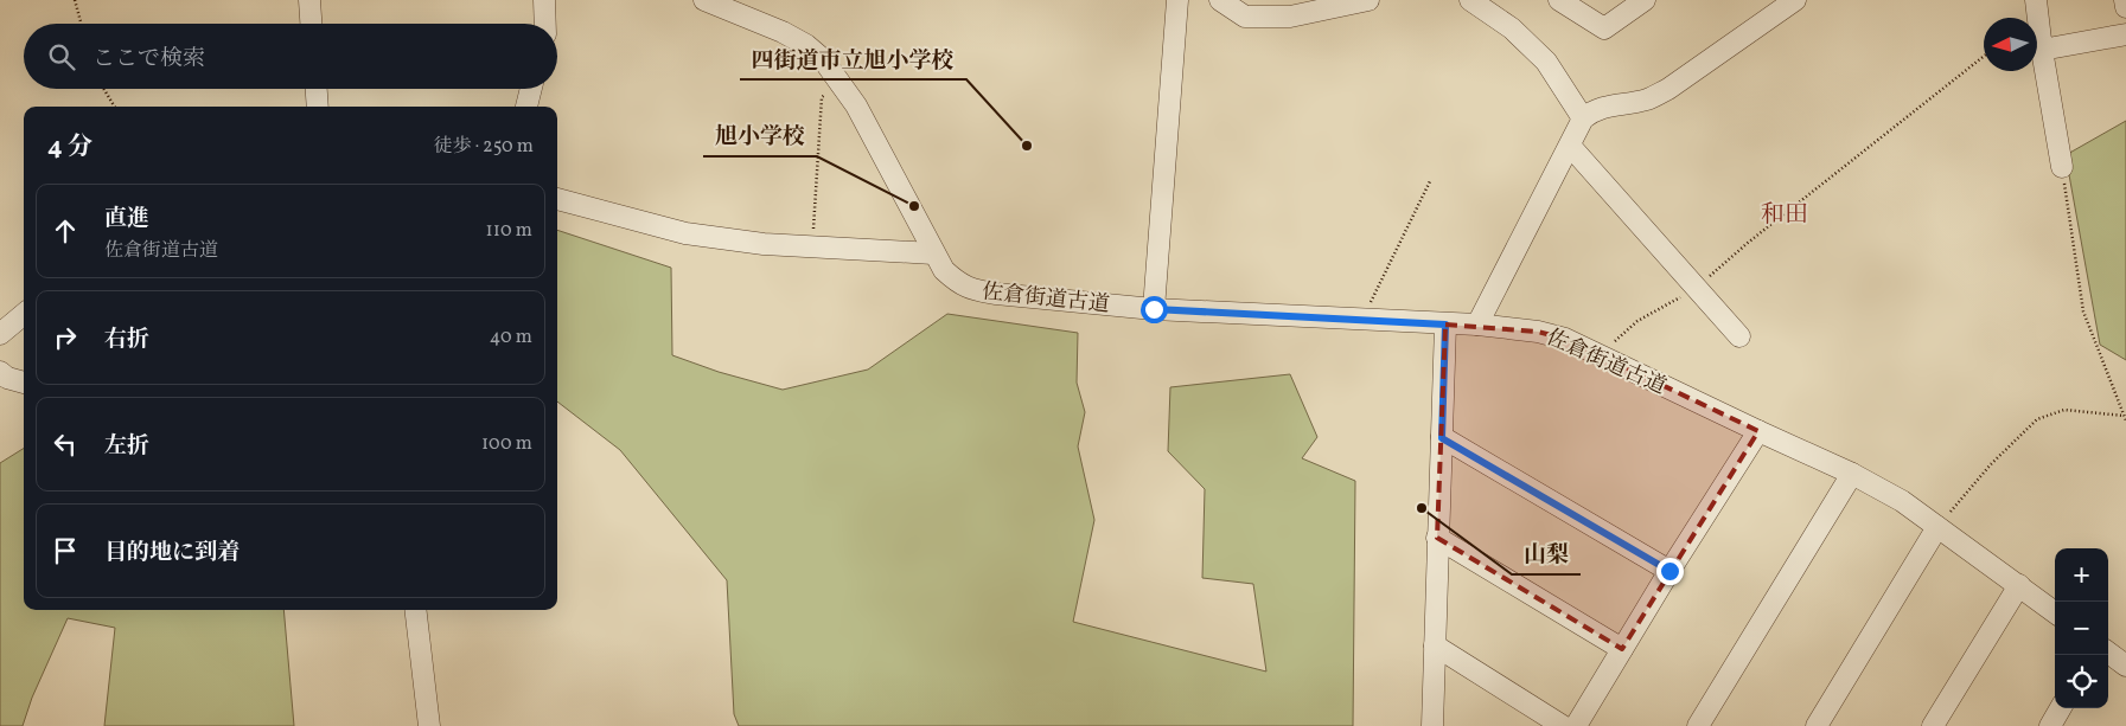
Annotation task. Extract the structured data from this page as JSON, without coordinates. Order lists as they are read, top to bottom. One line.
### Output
{"streets":{"street":["佐倉街道古道"]},"districts":["和田"],"places":["四街道市立旭小学校","旭小学校","山梨"],"north":"left","page":{"search":"ここで検索","heading":["4 分","徒歩 · 250 m"],"list":[["直進","佐倉街道古道","110 m"],["右折","40 m"],["左折","100 m"],"目的地に到着"],"map_buttons":["+","−"]}}
